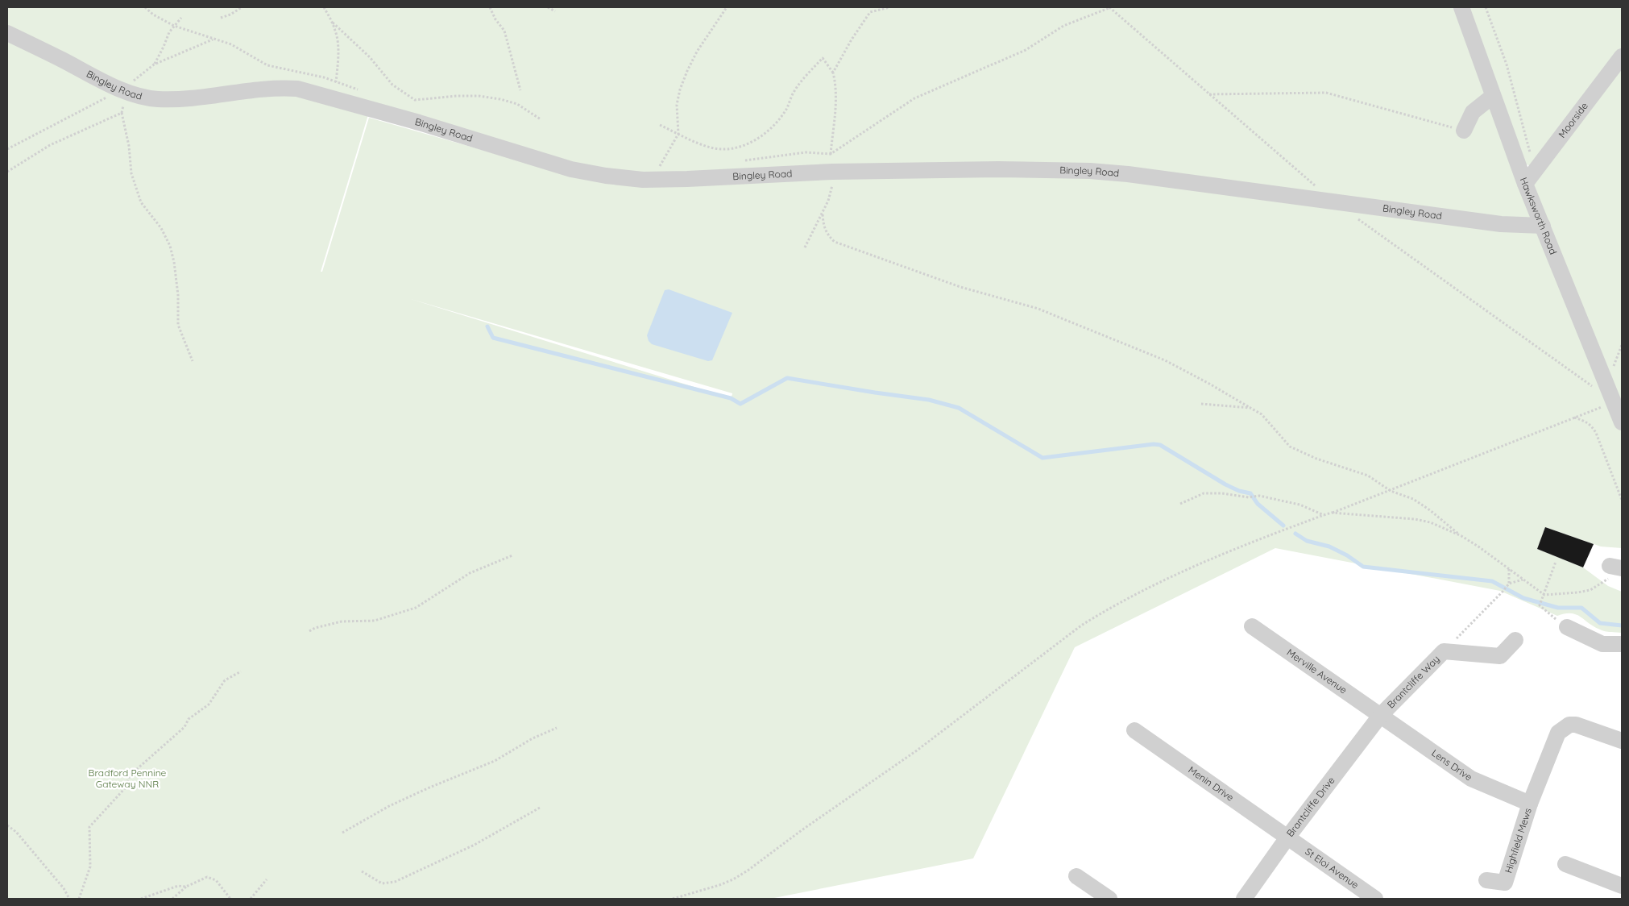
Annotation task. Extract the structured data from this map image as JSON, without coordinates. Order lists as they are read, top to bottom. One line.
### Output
{"streets":{"street":["Bingley Road","Moorside","Hawksworth Road","Merville Avenue","Brantcliffe Way","Lens Drive","Menin Drive","Brantcliffe Drive","Highfield Mews","St Eloi Avenue"]},"crossings":[["Bingley Road","Hawksworth Road"],["Moorside","Hawksworth Road"],["Merville Avenue","Brantcliffe Way"],["Merville Avenue","Lens Drive"],["Merville Avenue","Brantcliffe Drive"],["Brantcliffe Way","Lens Drive"],["Brantcliffe Way","Brantcliffe Drive"],["Lens Drive","Brantcliffe Drive"],["Lens Drive","Highfield Mews"],["Menin Drive","Brantcliffe Drive"],["Menin Drive","St Eloi Avenue"],["Brantcliffe Drive","St Eloi Avenue"]],"parks":["Bradford Pennine Gateway NNR"]}
